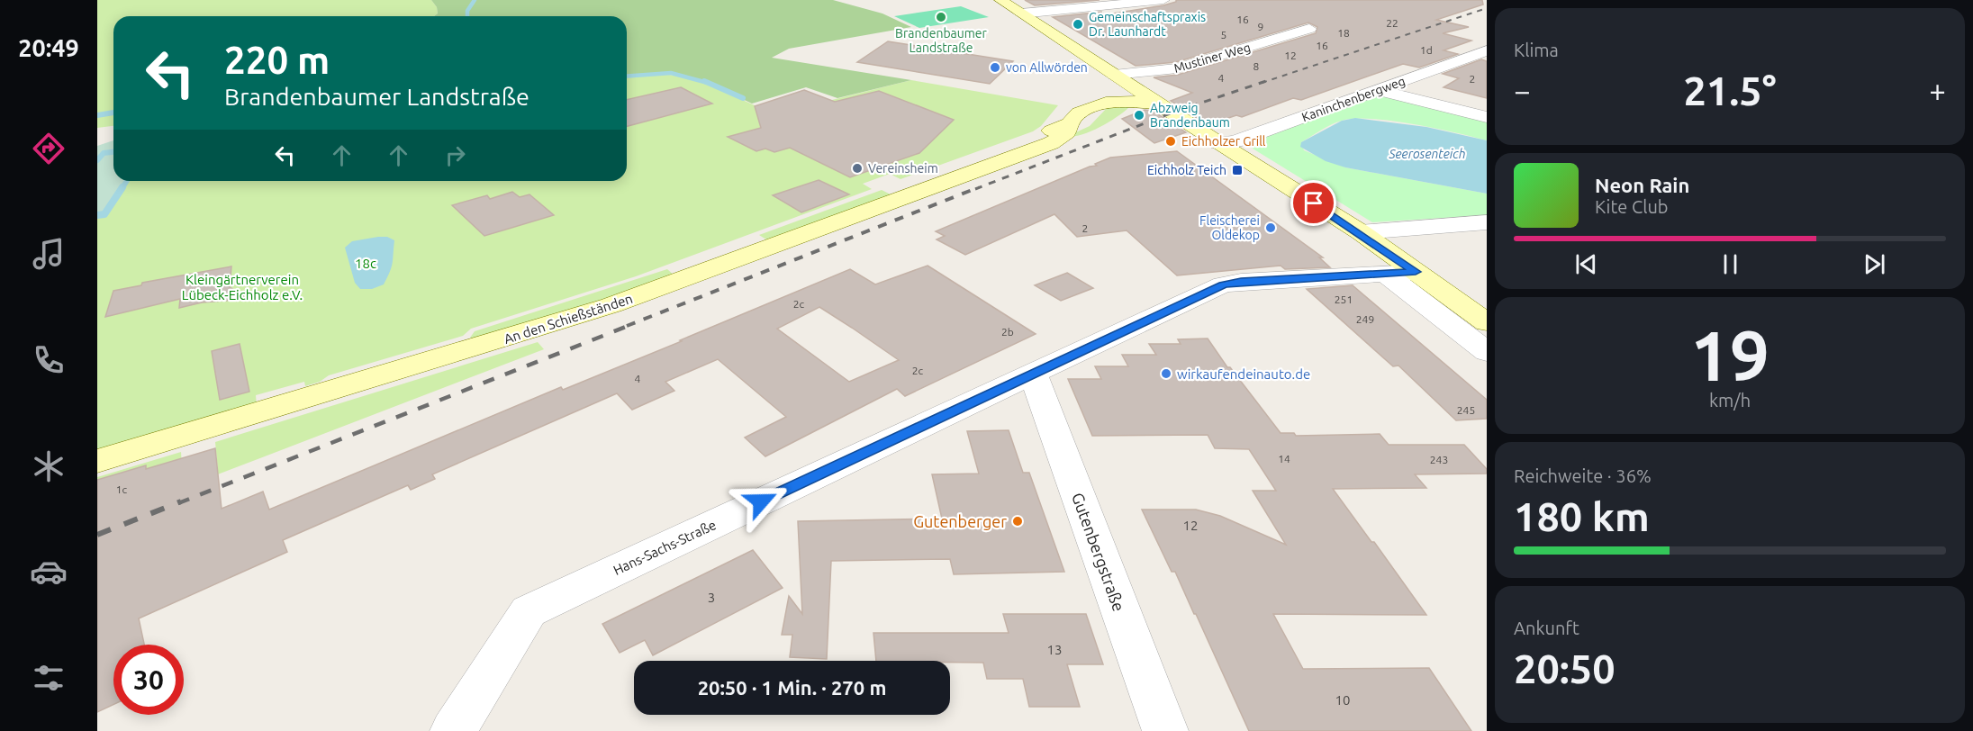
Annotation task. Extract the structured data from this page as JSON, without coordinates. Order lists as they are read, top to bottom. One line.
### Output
{"streets":{"street":["Mustiner Weg","Kaninchenbergweg","An den Schießständen","Hans-Sachs-Straße","Gutenbergstraße"]},"crossings":[["Mustiner Weg","An den Schießständen"],["Hans-Sachs-Straße","Gutenbergstraße"]],"water":["Seerosenteich"],"parks":["18c","Kleingärtnerverein Lübeck-Eichholz e.V."],"places":{"other":["Brandenbaumer Landstraße","Gemeinschaftspraxis Dr. Launhardt","von Allwörden","Abzweig Brandenbaum","Eichholzer Grill","Vereinsheim","Fleischerei Oldekop","wirkaufendeinauto.de","Gutenberger"],"transit":["Eichholz Teich"]},"house_numbers":["16","22","9","18","5","16","1d","12","8","4","2","2","251","2c","249","2b","2c","4","245","14","243","1c","12","3","13","10"],"page":{"tabs":"20:49","tile":["Klima",["19","km/h"],["Reichweite · 36%","180 km"],["Ankunft","20:50"]],"turn":["220 m","Brandenbaumer Landstraße"],"heat":["−","21.5°","+"],"song":["Neon Rain","Kite Club"],"limit":"30","trip":"20:50 · 1 Min. · 270 m"}}
